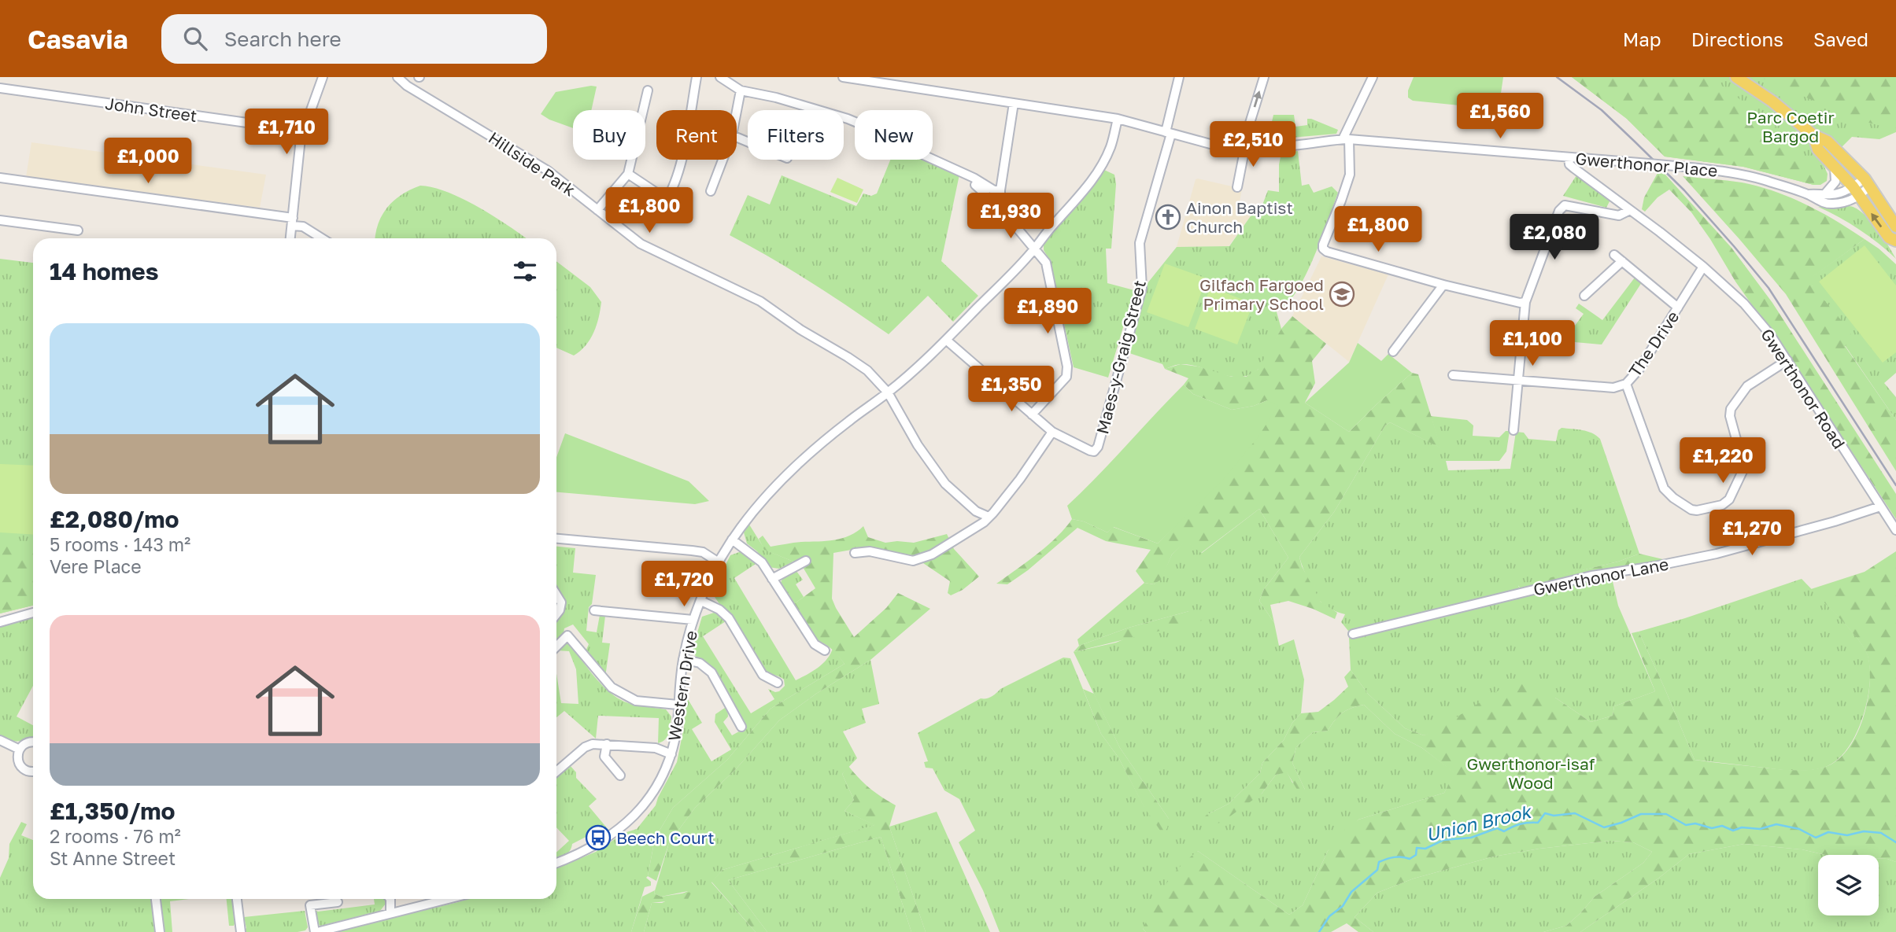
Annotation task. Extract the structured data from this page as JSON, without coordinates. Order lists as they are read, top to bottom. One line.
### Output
{"streets":{"street":["John Street","Hillside Park","Gwerthonor Place","The Drive","Maes-y-Graig Street","Gwerthonor Road","Gwerthonor Lane","Western Drive"]},"crossings":[["Hillside Park","Western Drive"],["Gwerthonor Place","Maes-y-Graig Street"],["Gwerthonor Place","Gwerthonor Road"],["Gwerthonor Place","Western Drive"],["The Drive","Gwerthonor Road"],["Gwerthonor Road","Gwerthonor Lane"]],"water":["Union Brook"],"parks":["Parc Coetir Bargod","Gwerthonor-isaf Wood"],"places":{"church":["Ainon Baptist Church"],"school or university":["Gilfach Fargoed Primary School"],"bus stop":["Beech Court"]},"page":{"header":"Casavia","search":"Search here","nav":["Map","Directions","Saved"],"price":["£1,560","£1,710","£2,510","£1,000","£1,800","£1,930","£1,800","£2,080","£1,890","£1,100","£1,350","£1,220","£1,270","£1,720"],"chip":["Buy","Rent","Filters","New"],"heading":"14 homes","list":[{"name":"£2,080/mo","note":"5 rooms · 143 m² · Vere Place"},{"name":"£1,350/mo","note":"2 rooms · 76 m² · St Anne Street"}]}}
